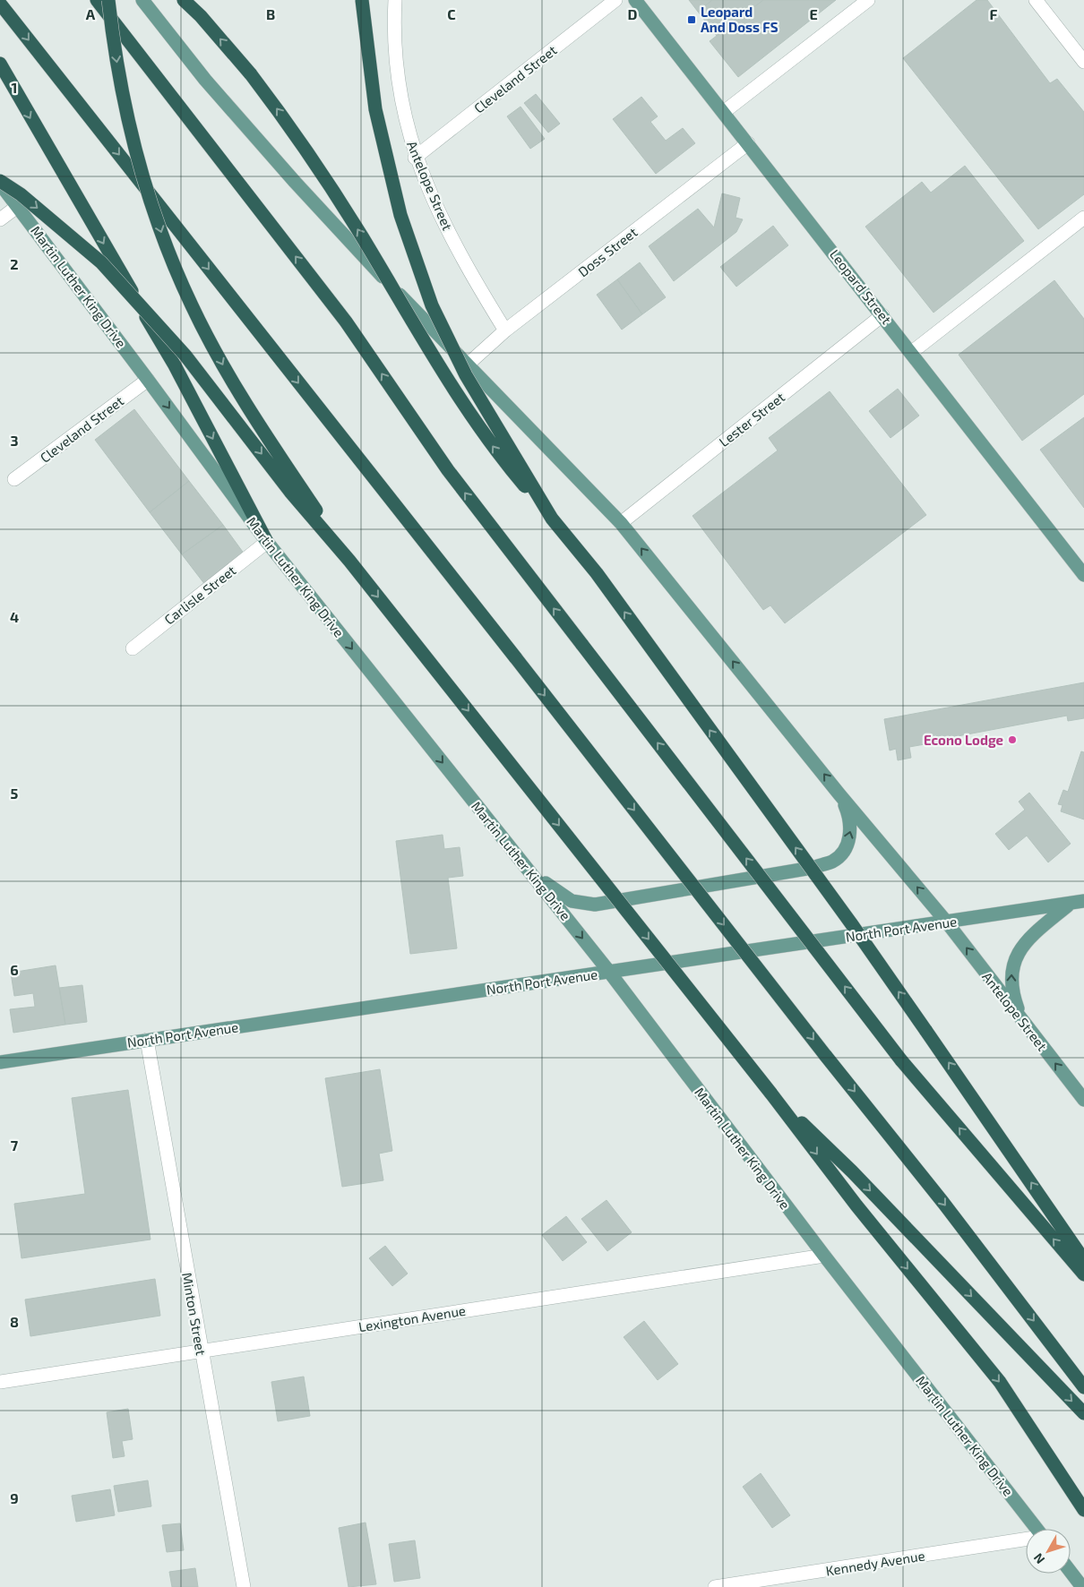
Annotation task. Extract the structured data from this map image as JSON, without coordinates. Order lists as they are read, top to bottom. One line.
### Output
{"streets":{"main road":["Antelope Street","Martin Luther King Drive","Leopard Street","North Port Avenue"],"street":["Cleveland Street","Doss Street","Lester Street","Carlisle Street","Minton Street","Lexington Avenue","Kennedy Avenue"]},"crossings":[["Cleveland Street","Antelope Street"],["Cleveland Street","Martin Luther King Drive"],["Antelope Street","Doss Street"],["Antelope Street","North Port Avenue"],["Doss Street","Leopard Street"],["Martin Luther King Drive","Carlisle Street"],["Martin Luther King Drive","North Port Avenue"],["Martin Luther King Drive","Lexington Avenue"],["Leopard Street","Lester Street"],["North Port Avenue","Minton Street"],["Minton Street","Lexington Avenue"]],"one_way":["Antelope Street","Martin Luther King Drive"],"places":{"transit":["Leopard And Doss FS"],"other":["Econo Lodge"]},"north":"bottom left","grid":{"columns":["A","B","C","D","E","F"],"rows":["1","2","3","4","5","6","7","8","9"]}}
